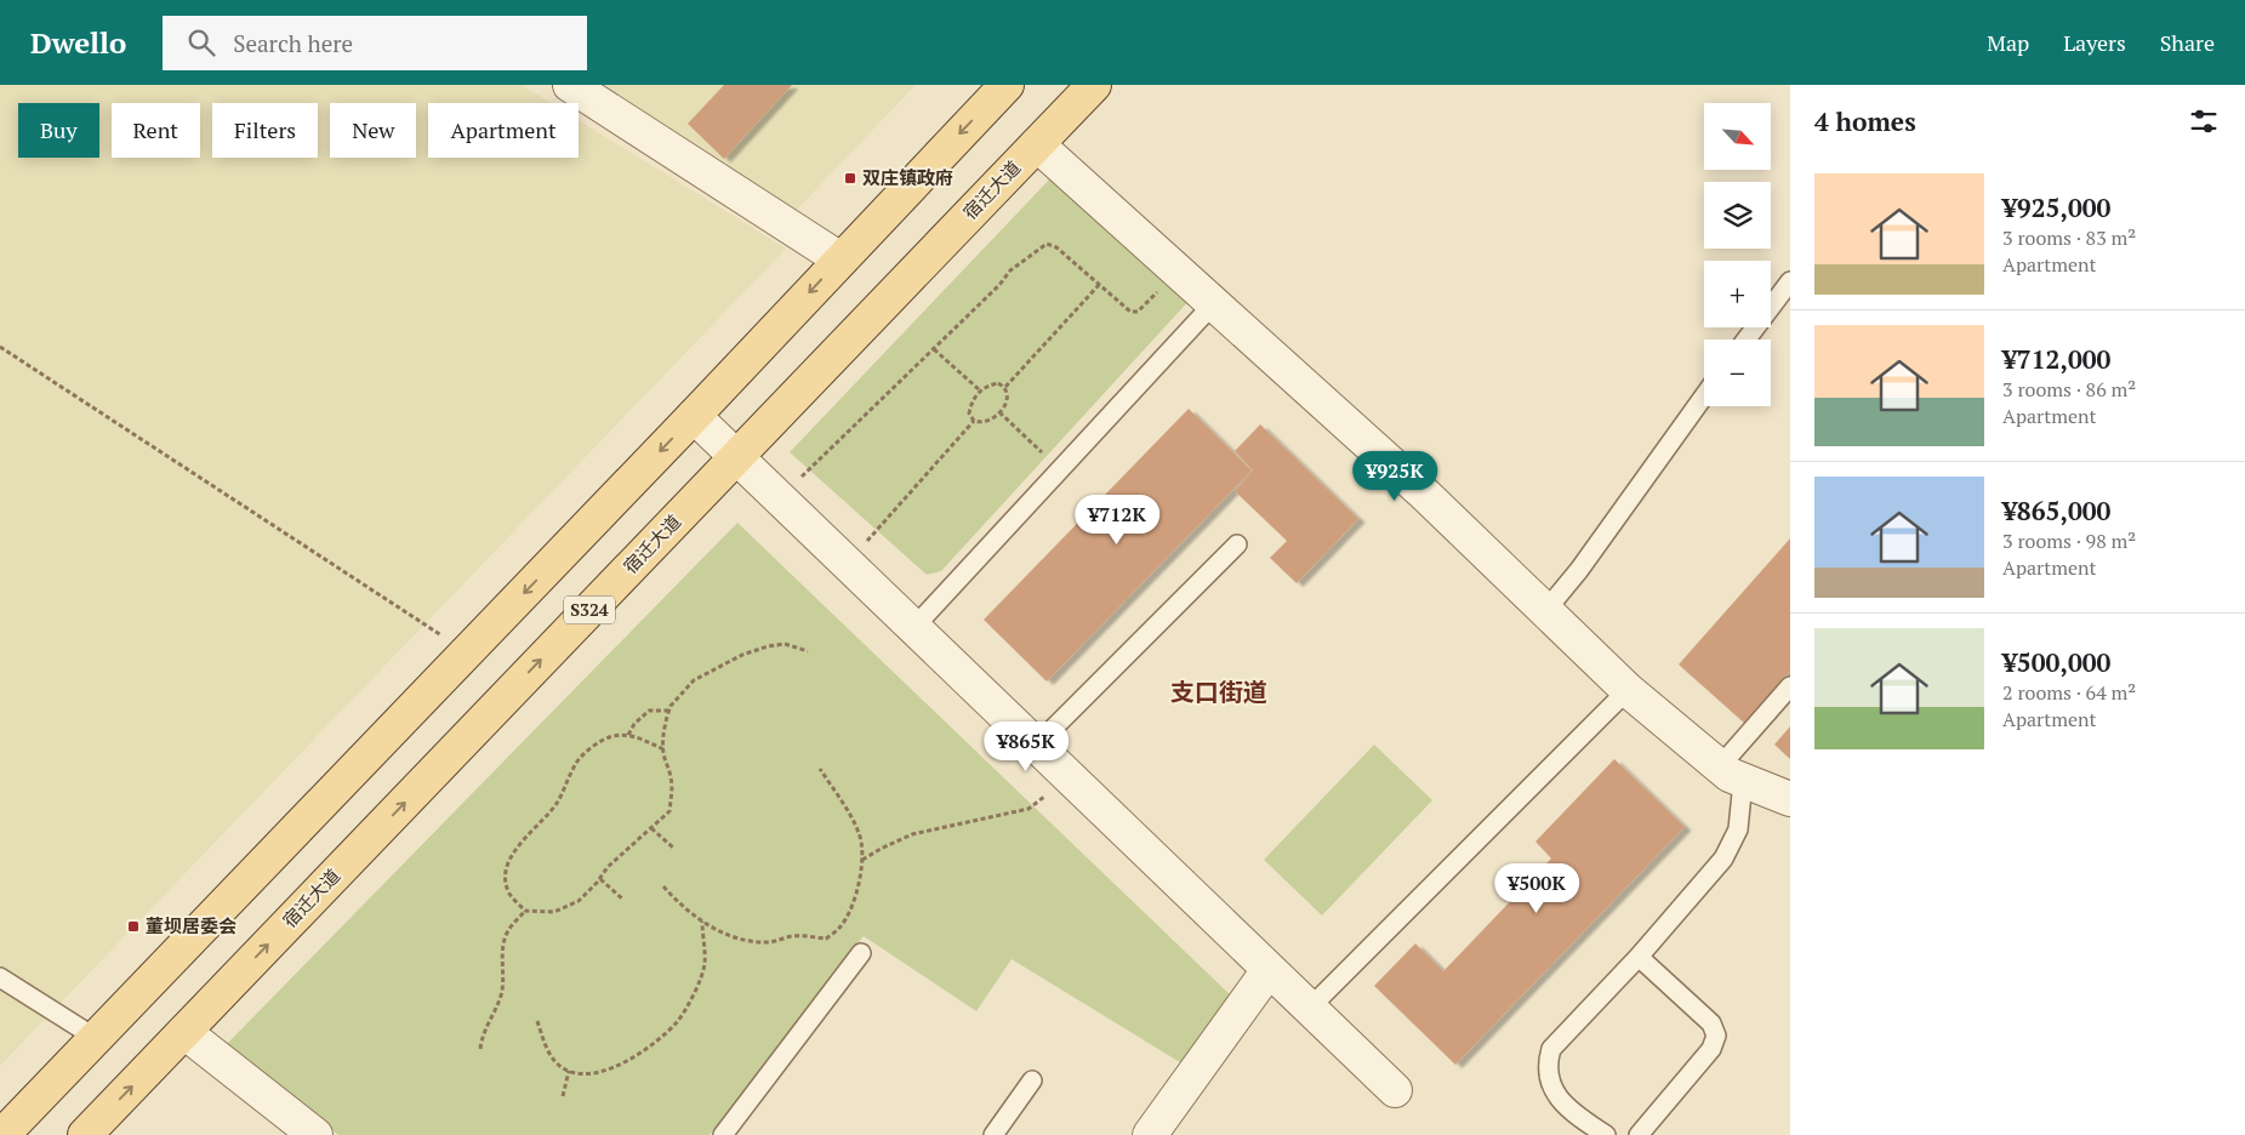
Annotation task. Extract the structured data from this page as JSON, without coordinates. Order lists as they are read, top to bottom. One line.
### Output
{"streets":{"main road":["宿迁大道","S324"]},"districts":["支口街道"],"places":{"transit":["双庄镇政府","董坝居委会"]},"north":"bottom right","page":{"header":"Dwello","search":"Search here","nav":["Map","Layers","Share"],"heading":"4 homes","map_buttons":["+","−"],"chip":["Buy","Rent","Filters","New","Apartment"],"list":[{"name":"¥925,000","note":"3 rooms · 83 m² · Apartment"},{"name":"¥712,000","note":"3 rooms · 86 m² · Apartment"},{"name":"¥865,000","note":"3 rooms · 98 m² · Apartment"},{"name":"¥500,000","note":"2 rooms · 64 m² · Apartment"}],"price":["¥925K","¥712K","¥865K","¥500K"]}}
